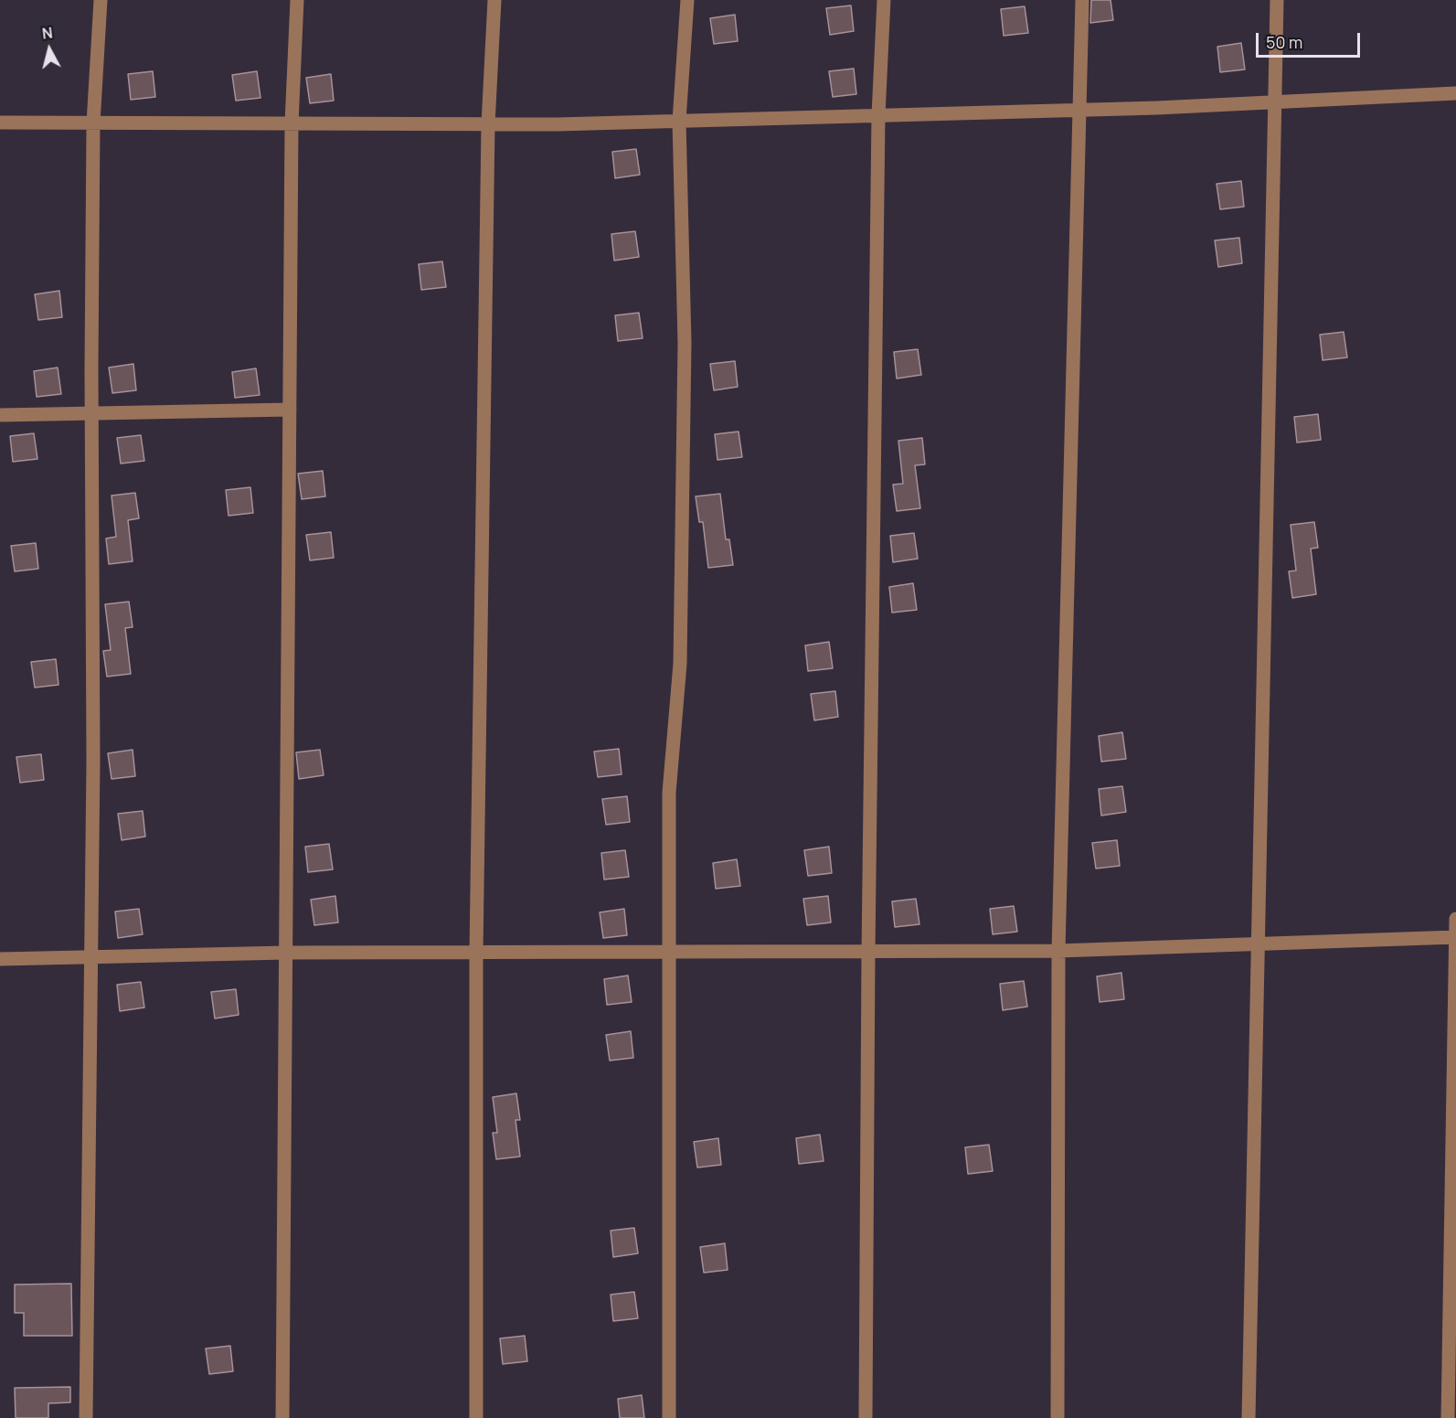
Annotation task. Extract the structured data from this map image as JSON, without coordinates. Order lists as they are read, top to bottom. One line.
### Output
{"scale_bar":"50 m","north":"top"}
